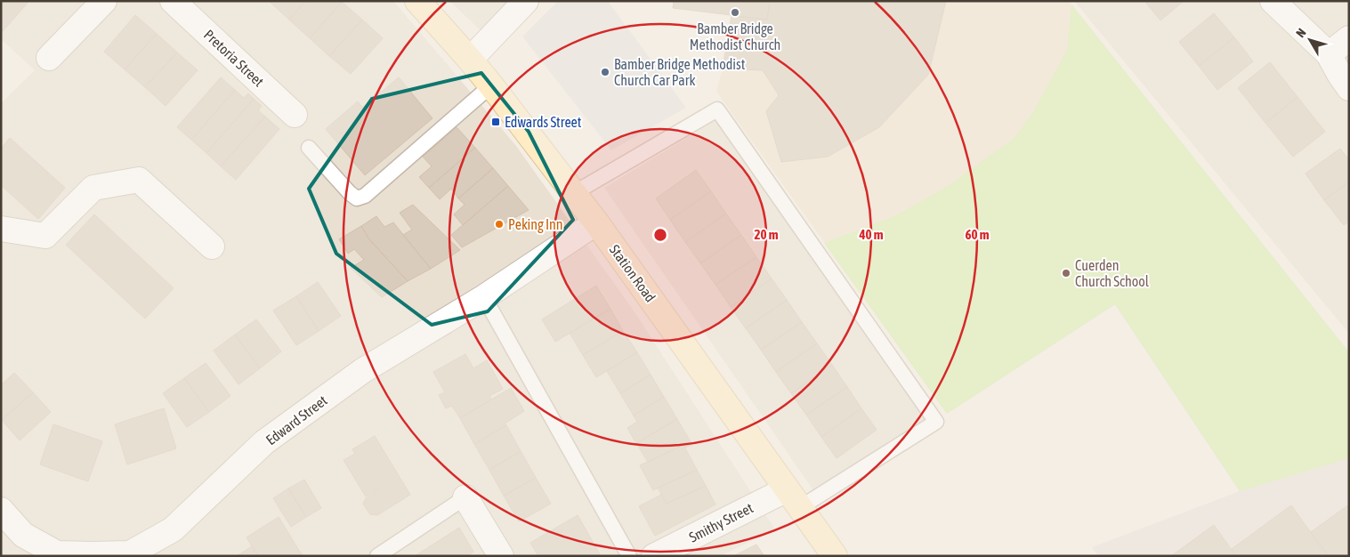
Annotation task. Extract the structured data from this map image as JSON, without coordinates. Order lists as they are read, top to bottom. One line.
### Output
{"streets":{"main road":["Station Road"],"street":["Pretoria Street","Edward Street","Smithy Street"]},"crossings":[["Station Road","Edward Street"],["Station Road","Smithy Street"]],"places":{"other":["Bamber Bridge Methodist Church","Bamber Bridge Methodist Church Car Park","Peking Inn","Cuerden Church School"],"transit":["Edwards Street"]},"north":"top left","rings":["20 m","40 m","60 m"]}
